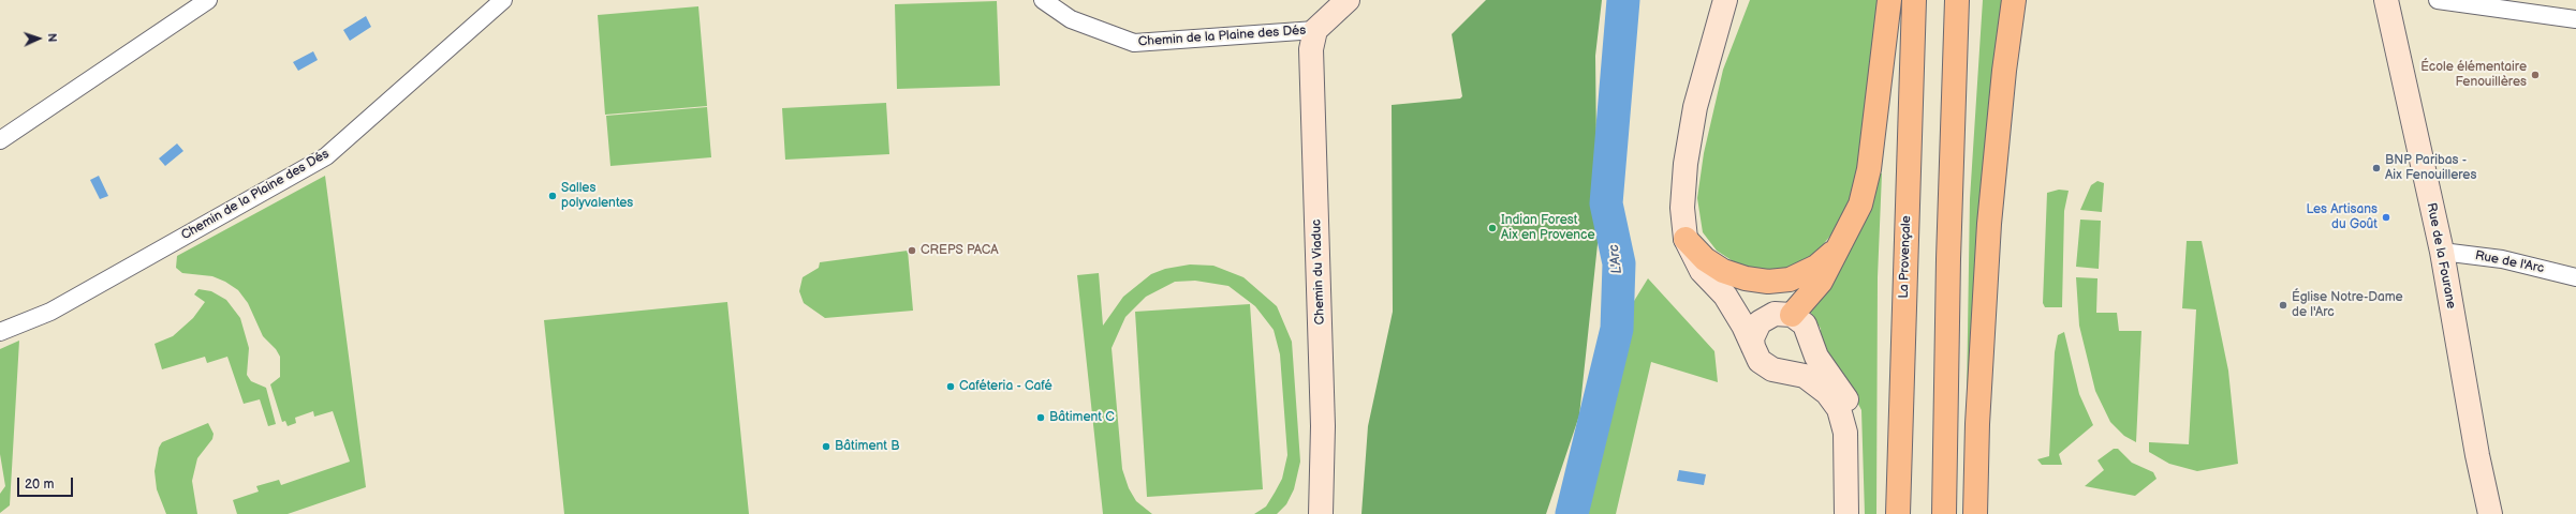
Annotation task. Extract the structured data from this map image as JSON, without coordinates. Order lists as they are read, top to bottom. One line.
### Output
{"streets":{"highway":["La Provençale"],"main road":["Chemin de la Plaine des Dés","Rue de la Fourane","Chemin du Viaduc"],"street":["Rue de l'Arc"]},"crossings":[["Chemin de la Plaine des Dés","Chemin du Viaduc"],["Rue de la Fourane","Rue de l'Arc"]],"water":["L'Arc"],"places":["École élémentaire Fenouillères","BNP Paribas - Aix Fenouilleres","Salles polyvalentes","Les Artisans du Goût","Indian Forest Aix en Provence","CREPS PACA","Église Notre-Dame de l'Arc","Caféteria - Café","Bâtiment C","Bâtiment B"],"scale_bar":"20 m","north":"right"}
